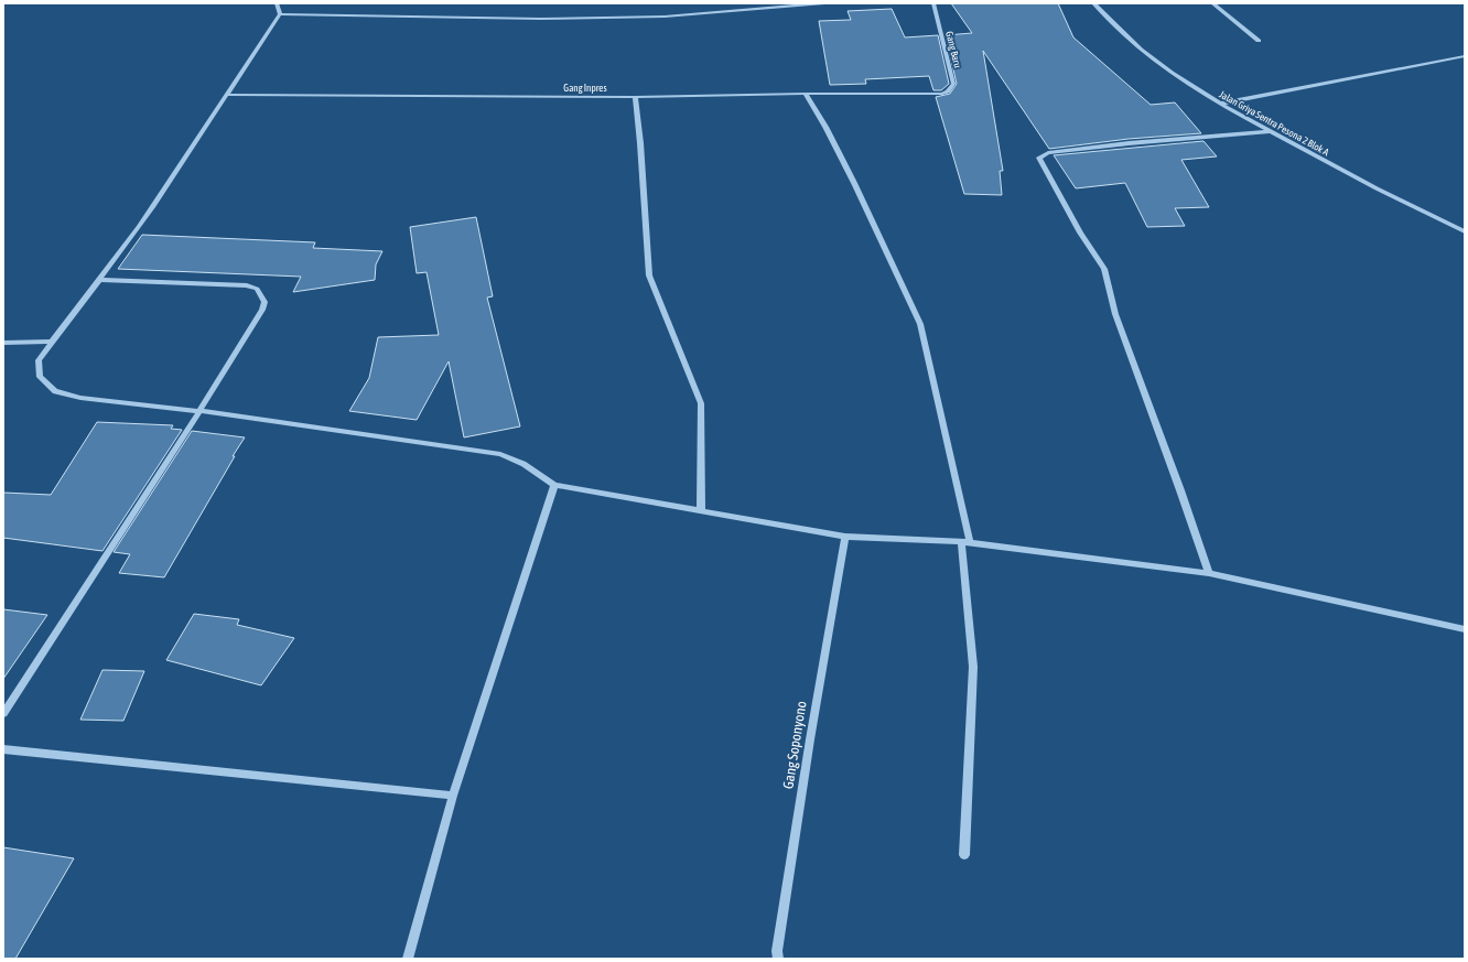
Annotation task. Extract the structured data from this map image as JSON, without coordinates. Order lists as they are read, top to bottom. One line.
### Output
{"streets":{"street":["Gang Baru","Gang Inpres","Jalan Griya Sentra Pesona 2 Blok A","Gang Soponyono"]},"crossings":[["Gang Baru","Gang Inpres"]]}
